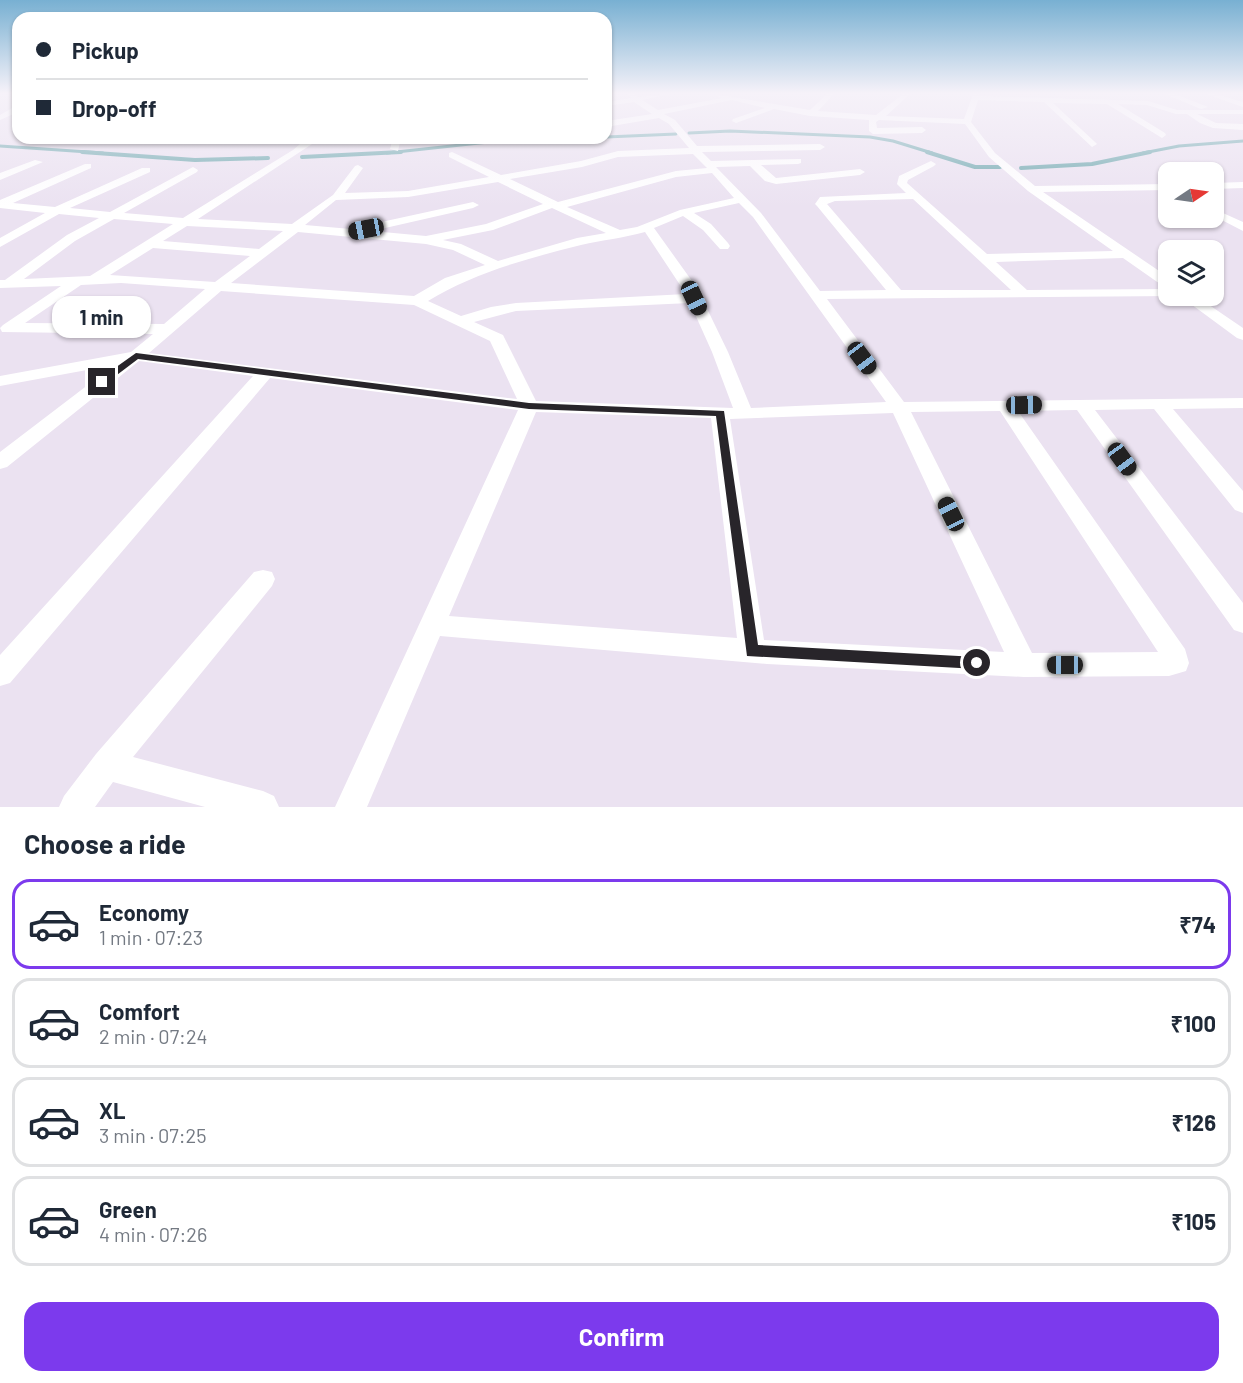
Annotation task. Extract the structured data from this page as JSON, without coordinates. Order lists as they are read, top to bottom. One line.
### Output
{"north":"right","page":{"banner":["Pickup","Drop-off"],"bubble":"1 min","heading":"Choose a ride","list":[{"name":"Economy","note":"1 min · 07:23","value":"₹74"},{"name":"Comfort","note":"2 min · 07:24","value":"₹100"},{"name":"XL","note":"3 min · 07:25","value":"₹126"},{"name":"Green","note":"4 min · 07:26","value":"₹105"}],"buttons":"Confirm"}}
